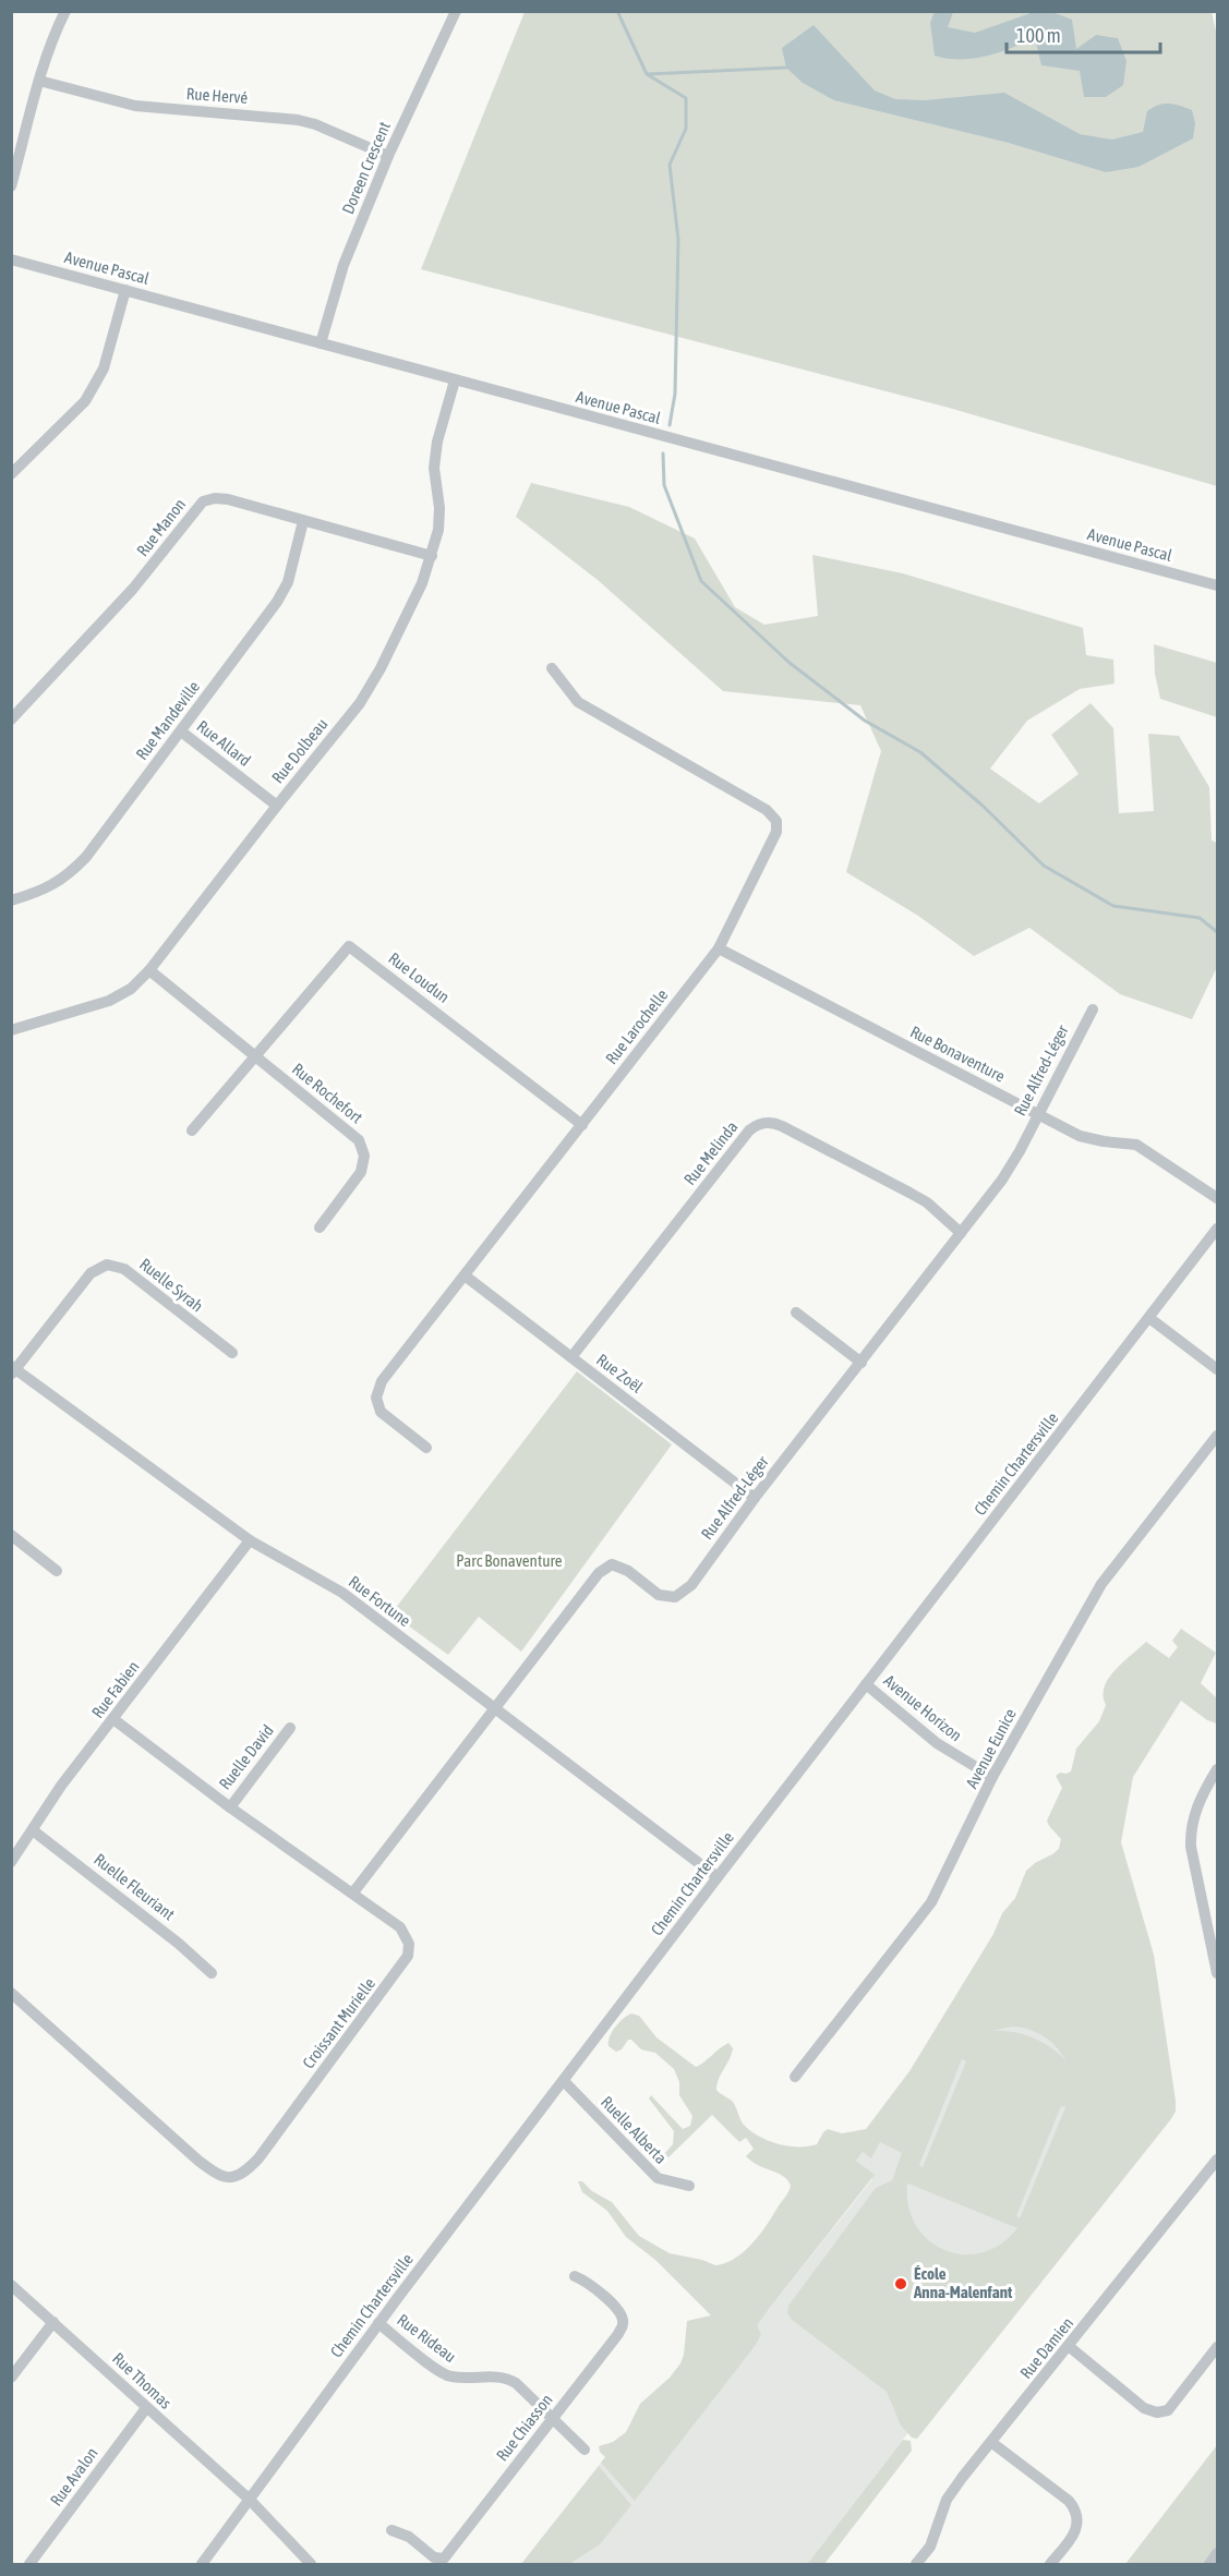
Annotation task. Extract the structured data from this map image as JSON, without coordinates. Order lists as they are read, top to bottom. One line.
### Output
{"streets":{"street":["Rue Hervé","Doreen Crescent","Avenue Pascal","Rue Manon","Rue Mandeville","Rue Allard","Rue Dolbeau","Rue Loudun","Rue Larochelle","Rue Bonaventure","Rue Alfred-Léger","Rue Rochefort","Rue Melinda","Ruelle Syrah","Rue Zoël","Chemin Chartersville","Rue Fortune","Rue Fabien","Avenue Horizon","Avenue Eunice","Ruelle David","Ruelle Fleuriant","Croissant Murielle","Ruelle Alberta","Rue Rideau","Rue Damien","Rue Thomas","Rue Chiasson","Rue Avalon"]},"crossings":[["Rue Hervé","Doreen Crescent"],["Doreen Crescent","Avenue Pascal"],["Avenue Pascal","Rue Dolbeau"],["Rue Manon","Rue Mandeville"],["Rue Manon","Rue Dolbeau"],["Rue Mandeville","Rue Allard"],["Rue Allard","Rue Dolbeau"],["Rue Dolbeau","Rue Rochefort"],["Rue Loudun","Rue Larochelle"],["Rue Loudun","Rue Rochefort"],["Rue Larochelle","Rue Bonaventure"],["Rue Larochelle","Rue Zoël"],["Rue Bonaventure","Rue Alfred-Léger"],["Rue Alfred-Léger","Rue Melinda"],["Rue Alfred-Léger","Rue Zoël"],["Rue Alfred-Léger","Rue Fortune"],["Rue Alfred-Léger","Croissant Murielle"],["Rue Melinda","Rue Zoël"],["Ruelle Syrah","Rue Fortune"],["Chemin Chartersville","Rue Fortune"],["Chemin Chartersville","Avenue Horizon"],["Chemin Chartersville","Ruelle Alberta"],["Chemin Chartersville","Rue Rideau"],["Chemin Chartersville","Rue Thomas"],["Rue Fortune","Rue Fabien"],["Rue Fabien","Ruelle Fleuriant"],["Rue Fabien","Croissant Murielle"],["Avenue Horizon","Avenue Eunice"],["Ruelle David","Croissant Murielle"],["Rue Rideau","Rue Chiasson"],["Rue Thomas","Rue Avalon"]],"parks":["Parc Bonaventure"],"places":["École Anna-Malenfant"],"scale_bar":"100 m"}
